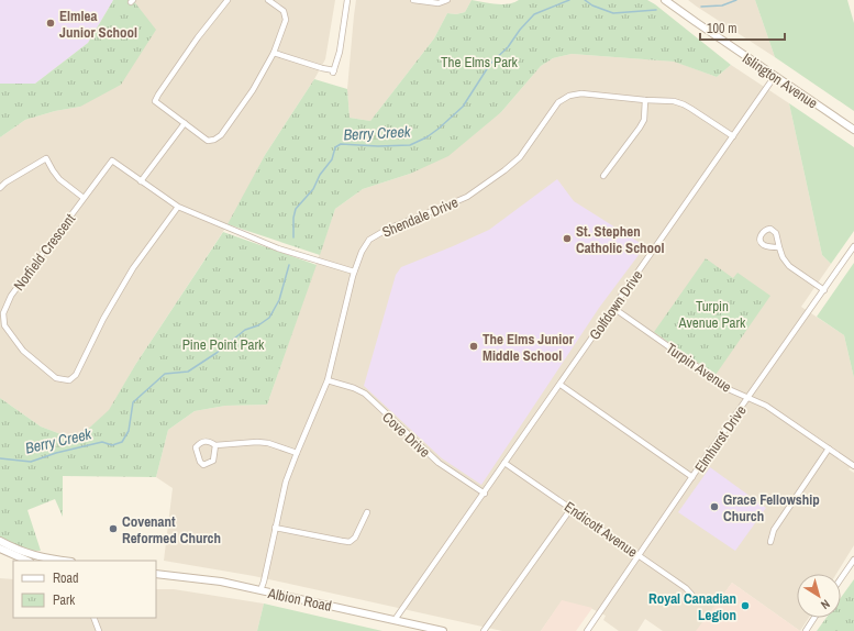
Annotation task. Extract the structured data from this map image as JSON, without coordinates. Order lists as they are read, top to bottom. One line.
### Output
{"streets":{"main road":["Islington Avenue","Albion Road"],"street":["Shendale Drive","Norfield Crescent","Golfdown Drive","Turpin Avenue","Cove Drive","Elmhurst Drive","Endicott Avenue"]},"crossings":[["Islington Avenue","Golfdown Drive"],["Shendale Drive","Norfield Crescent"],["Shendale Drive","Golfdown Drive"],["Shendale Drive","Cove Drive"],["Shendale Drive","Albion Road"],["Golfdown Drive","Turpin Avenue"],["Golfdown Drive","Cove Drive"],["Golfdown Drive","Endicott Avenue"],["Golfdown Drive","Albion Road"],["Turpin Avenue","Elmhurst Drive"],["Elmhurst Drive","Endicott Avenue"]],"water":["Berry Creek"],"parks":["The Elms Park","Turpin Avenue Park","Pine Point Park"],"places":["Elmlea Junior School","St. Stephen Catholic School","The Elms Junior Middle School","Grace Fellowship Church","Covenant Reformed Church","Royal Canadian Legion"],"legend":["Road","Park"],"scale_bar":"100 m","north":"bottom right"}
